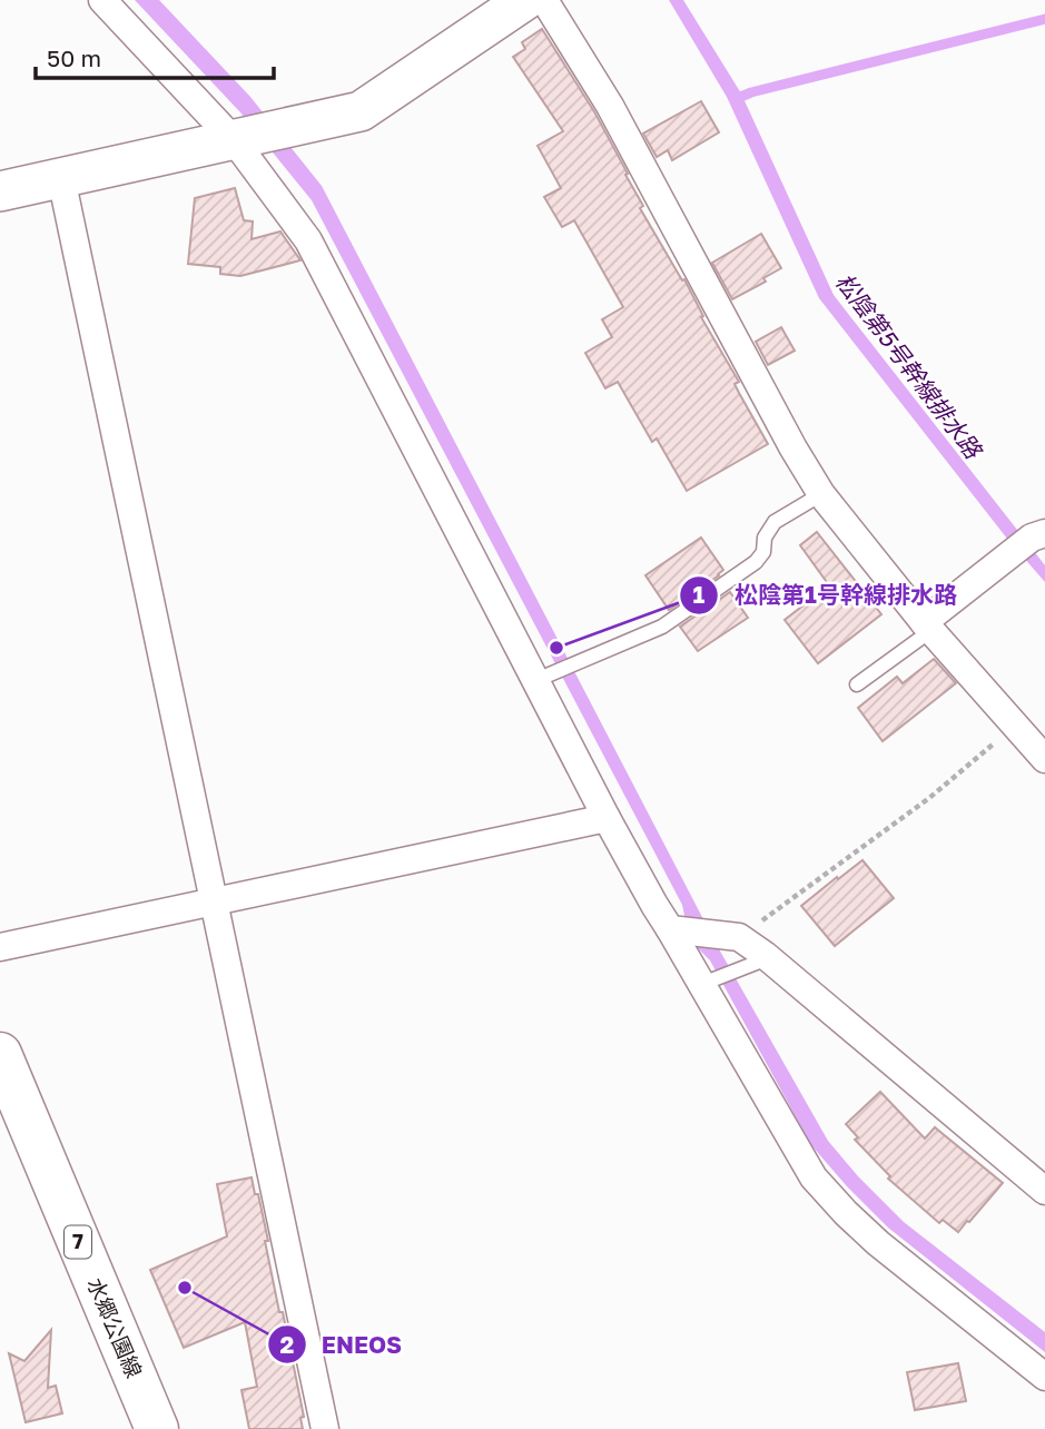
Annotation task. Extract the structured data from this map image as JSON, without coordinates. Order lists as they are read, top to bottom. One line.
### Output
{"streets":{"main road":["7","水郷公園線"]},"water":["松陰第5号幹線排水路"],"places":["松陰第1号幹線排水路","ENEOS"],"scale_bar":"50 m"}
